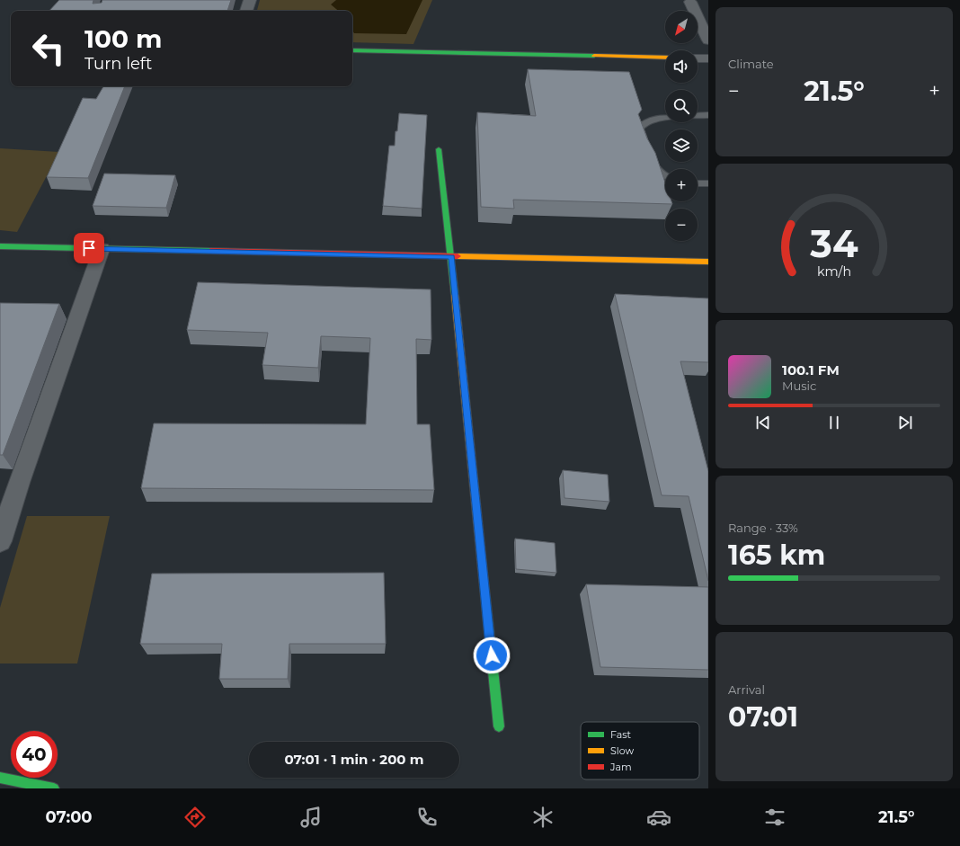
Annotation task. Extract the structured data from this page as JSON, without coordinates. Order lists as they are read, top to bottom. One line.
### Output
{"legend":["Fast","Slow","Jam"],"north":"bottom left","page":{"tile":["Climate",["Range · 33%","165 km"],["Arrival","07:01"]],"map_buttons":["+","−"],"turn":["100 m","Turn left"],"heat":["−","21.5°","+"],"song":["100.1 FM","Music"],"limit":"40","trip":"07:01 · 1 min · 200 m","tabs":["07:00","21.5°"],"gauge":["34","km/h"]}}
